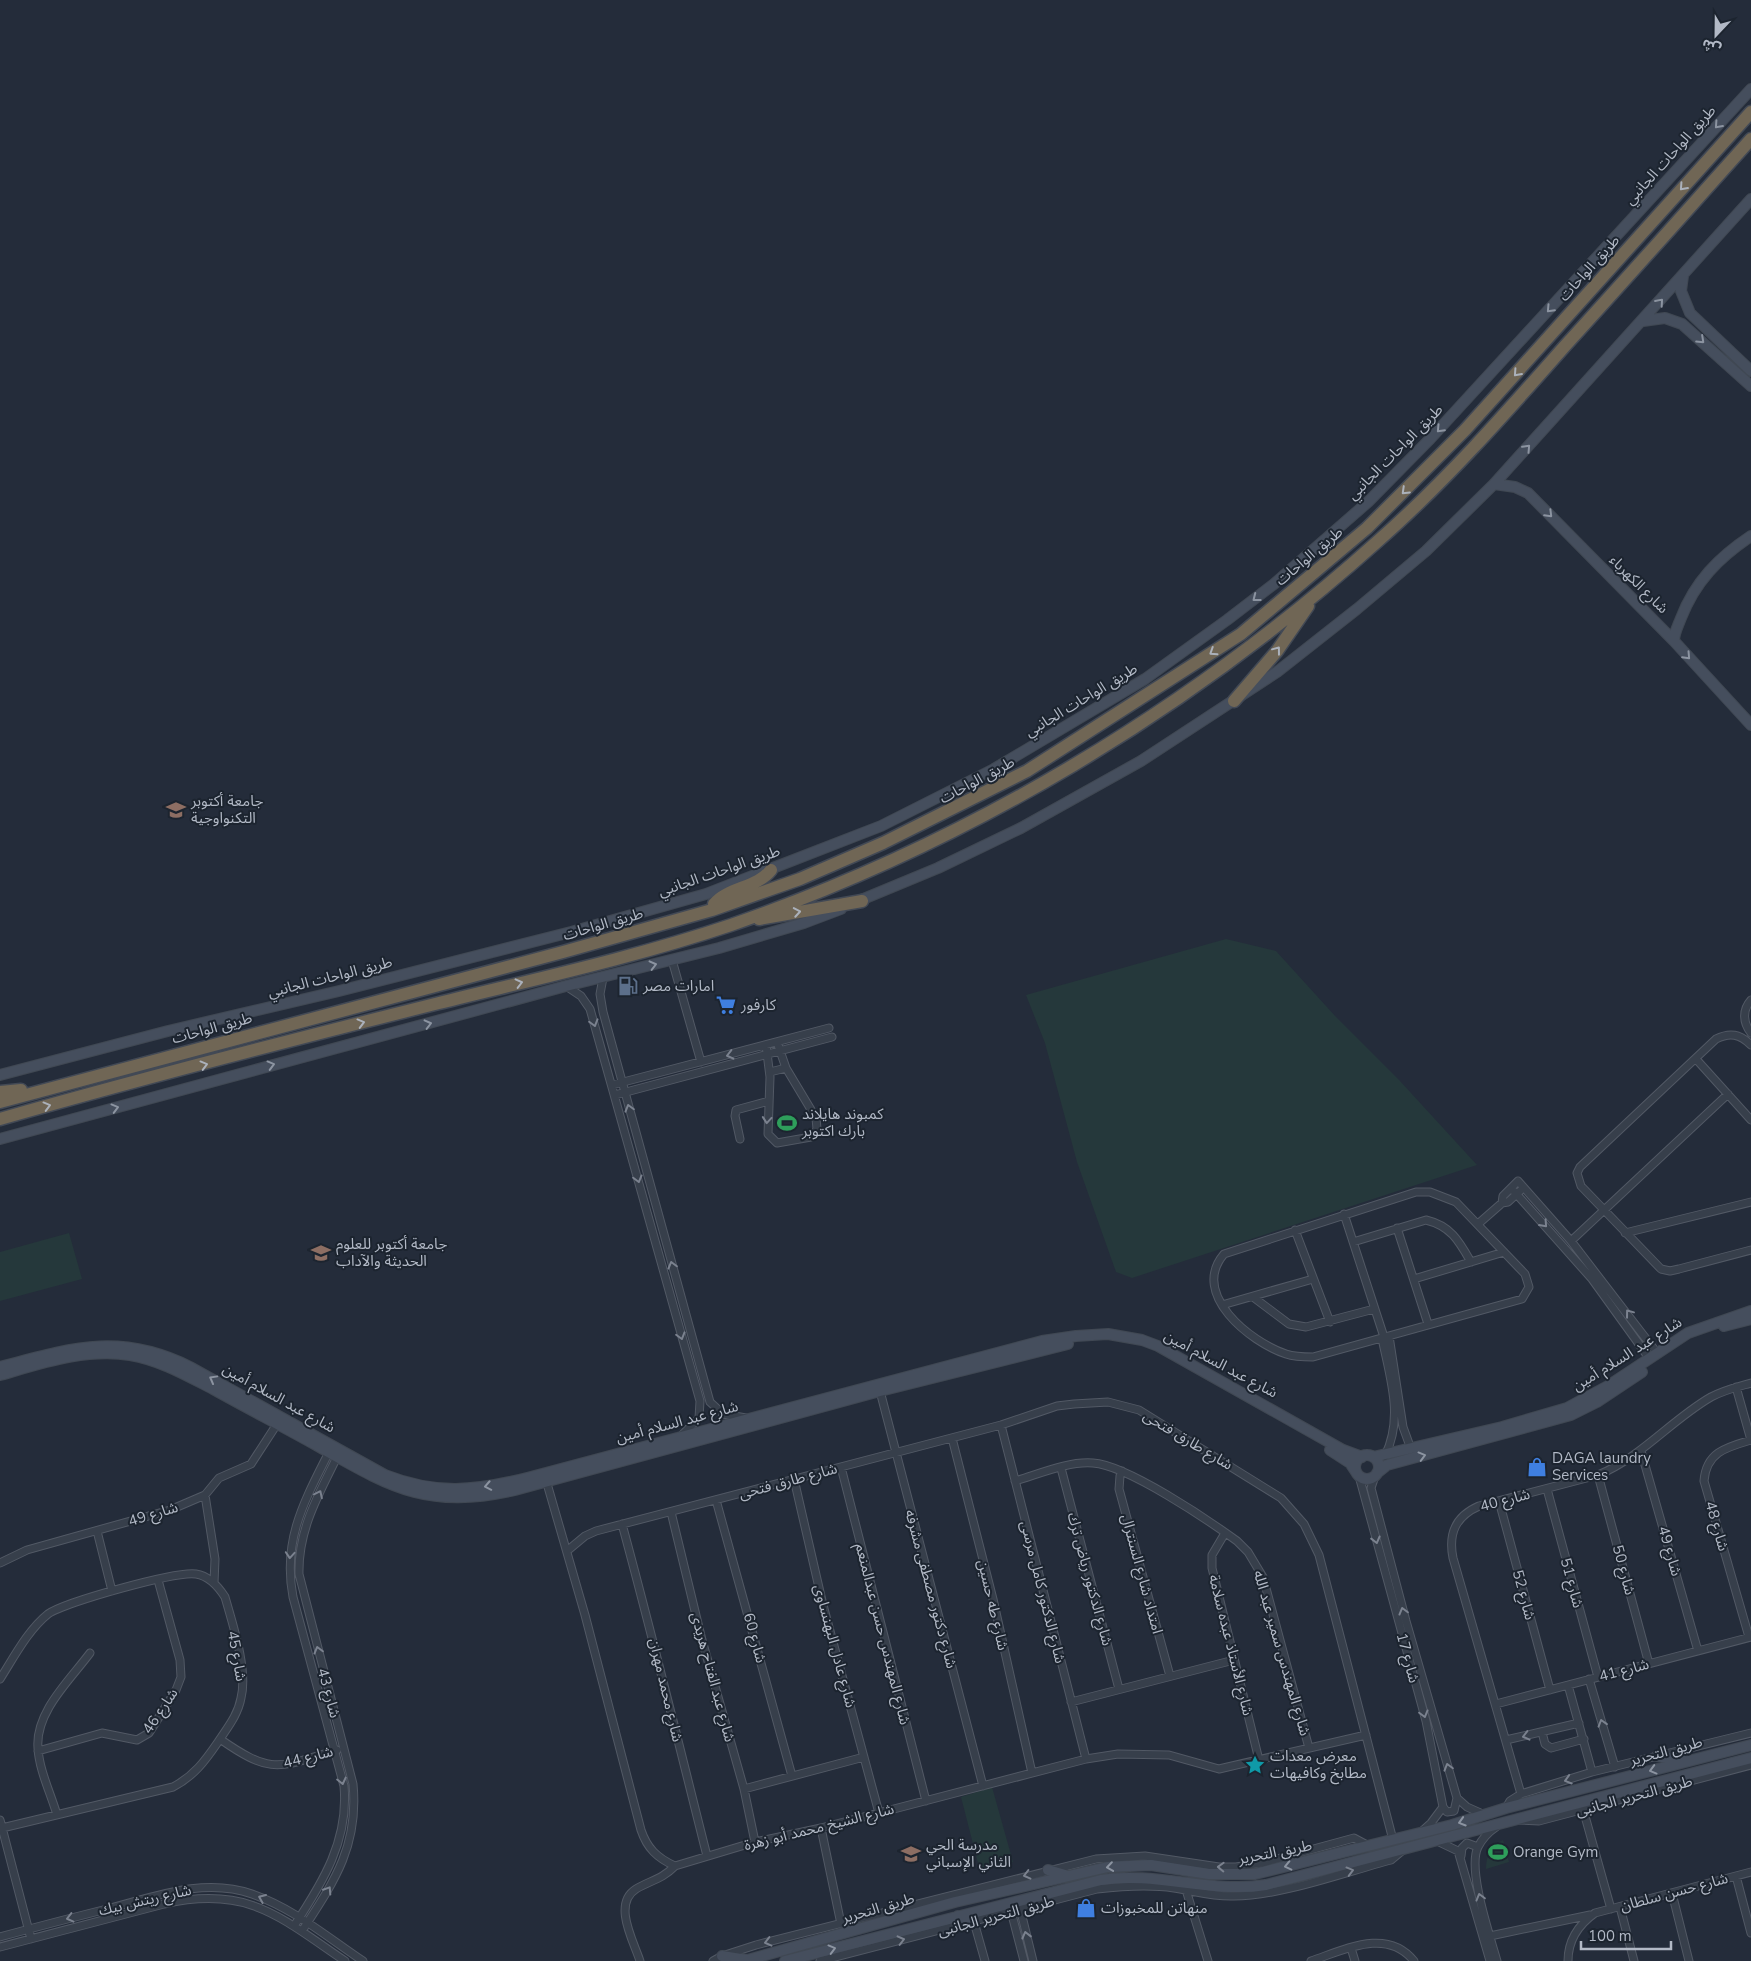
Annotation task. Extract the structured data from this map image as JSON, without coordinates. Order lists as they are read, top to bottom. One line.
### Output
{"streets":{"highway":["طريق الواحات"],"street":["طريق الواحات الجانبي","شارع الكهرباء","شارع عبد السلام أمين","شارع طارق فتحى","شارع 40","شارع 49","شارع 48","شارع 50","امتداد شارع السنترال","شارع الدكتور رياض ترك","شارع 51","شارع دكتور مصطفى مشرفه","شارع الدكتور كامل مرسى","شارع 52","شارع طه حسين","شارع المهندس حسن عبدالمنعم","شارع 60","شارع الأستاذ عبده سلامة","شارع عادل البهنساوى","شارع المهندس سمير عبد الله","شارع 45","شارع 17","شارع 41","شارع عبد الفتاح هريدى","شارع محمد مهران","شارع 43","شارع 46","طريق التحرير","شارع 44","طريق التحرير الجانبى","شارع الشيخ محمد أبو زهرة","شارع حسن سلطان","شارع ريتش بيك"]},"crossings":[["شارع عبد السلام أمين","شارع 49"],["شارع عبد السلام أمين","شارع دكتور مصطفى مشرفه"],["شارع عبد السلام أمين","شارع 17"],["شارع عبد السلام أمين","شارع 43"],["شارع طارق فتحى","شارع دكتور مصطفى مشرفه"],["شارع طارق فتحى","شارع الدكتور كامل مرسى"],["شارع طارق فتحى","شارع طه حسين"],["شارع طارق فتحى","شارع المهندس حسن عبدالمنعم"],["شارع طارق فتحى","شارع 60"],["شارع طارق فتحى","شارع عادل البهنساوى"],["شارع طارق فتحى","شارع عبد الفتاح هريدى"],["شارع طارق فتحى","شارع محمد مهران"],["شارع طارق فتحى","طريق التحرير"],["شارع طارق فتحى","شارع الشيخ محمد أبو زهرة"],["شارع 40","شارع 49"],["شارع 40","شارع 50"],["شارع 40","شارع 51"],["شارع 40","شارع 52"],["شارع 40","شارع 41"],["شارع 49","شارع 41"],["شارع 48","شارع 41"],["شارع 50","شارع 41"],["امتداد شارع السنترال","شارع المهندس سمير عبد الله"],["شارع الدكتور رياض ترك","شارع المهندس سمير عبد الله"],["شارع 51","شارع 41"],["شارع دكتور مصطفى مشرفه","شارع الشيخ محمد أبو زهرة"],["شارع الدكتور كامل مرسى","شارع المهندس سمير عبد الله"],["شارع الدكتور كامل مرسى","شارع الشيخ محمد أبو زهرة"],["شارع 52","شارع 41"],["شارع طه حسين","شارع الشيخ محمد أبو زهرة"],["شارع المهندس حسن عبدالمنعم","شارع الشيخ محمد أبو زهرة"],["شارع الأستاذ عبده سلامة","شارع المهندس سمير عبد الله"],["شارع الأستاذ عبده سلامة","شارع الشيخ محمد أبو زهرة"],["شارع عادل البهنساوى","شارع الشيخ محمد أبو زهرة"],["شارع المهندس سمير عبد الله","شارع الشيخ محمد أبو زهرة"],["شارع 45","شارع 44"],["شارع عبد الفتاح هريدى","شارع الشيخ محمد أبو زهرة"],["شارع محمد مهران","شارع الشيخ محمد أبو زهرة"],["شارع 43","شارع 44"],["شارع 43","شارع ريتش بيك"],["طريق التحرير","طريق التحرير الجانبى"]],"one_way":["شارع الكهرباء"],"places":{"school or university":["جامعة أكتوبر التكنواوجية","جامعة أكتوبر للعلوم الحديثة والآداب","مدرسة الحي الثاني الإسباني"],"fuel station":["امارات مصر"],"supermarket":["كارفور"],"sports":["كمبوند هايلاند بارك اكتوبر","Orange Gym"],"shop":["DAGA laundry Services","منهاتن للمخبوزات"],"place":["معرض معدات مطابخ وكافيهات"]},"scale_bar":"100 m","north":"bottom"}
